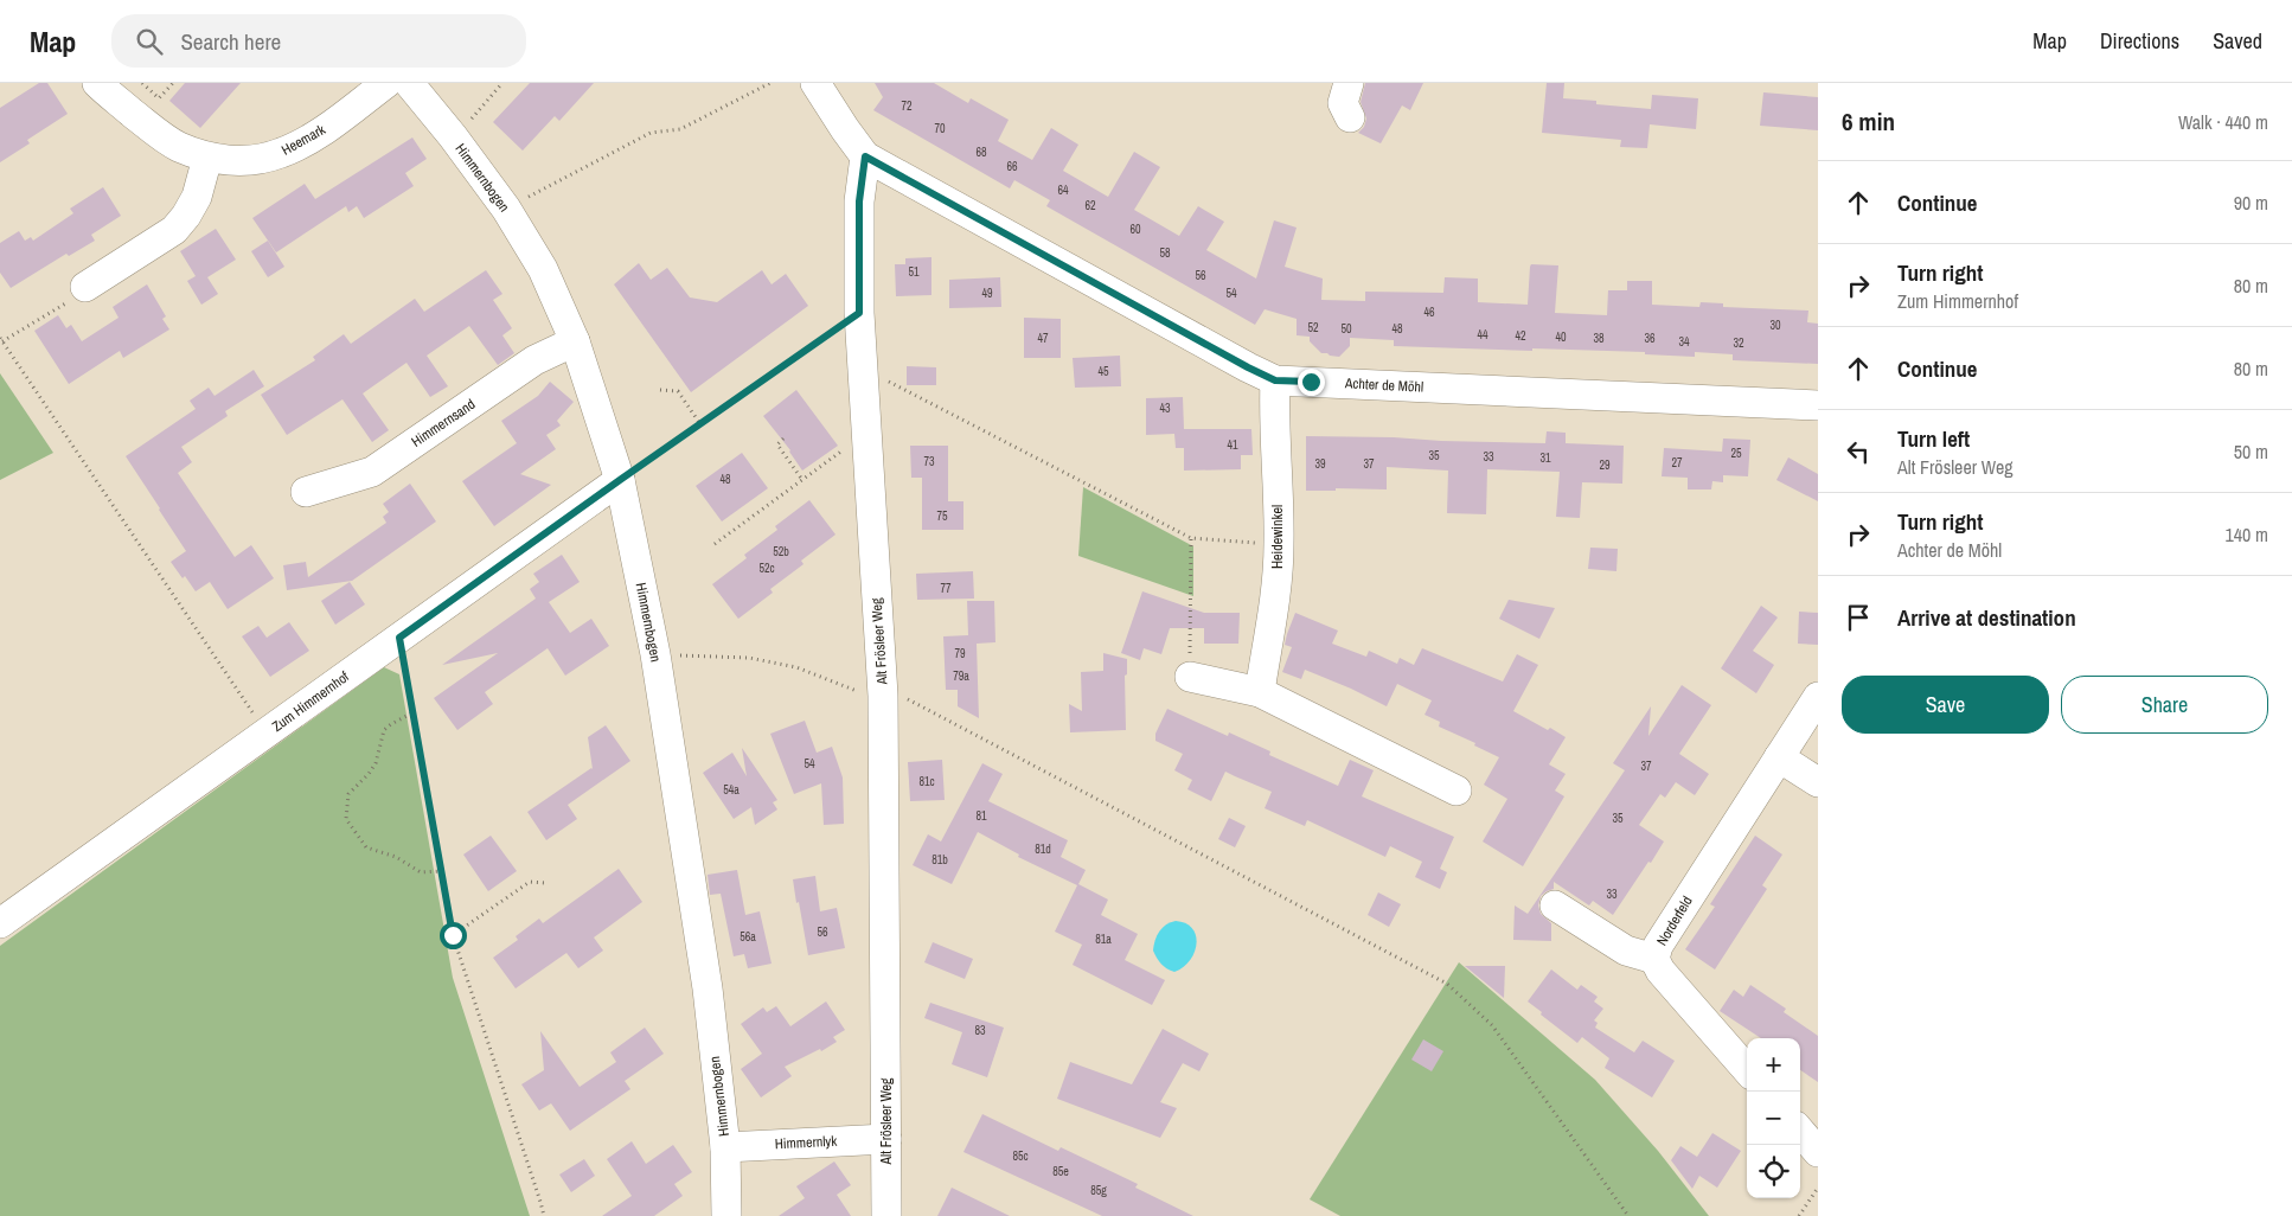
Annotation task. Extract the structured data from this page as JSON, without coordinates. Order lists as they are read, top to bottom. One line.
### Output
{"streets":{"street":["Heemark","Himmernbogen","Achter de Möhl","Himmernsand","Heidewinkel","Alt Frösleer Weg","Zum Himmernhof","Norderfeld","Himmernlyk"]},"crossings":[["Himmernbogen","Himmernsand"],["Himmernbogen","Zum Himmernhof"],["Himmernbogen","Himmernlyk"],["Achter de Möhl","Heidewinkel"],["Achter de Möhl","Alt Frösleer Weg"],["Alt Frösleer Weg","Himmernlyk"]],"house_numbers":["72","70","68","66","64","62","60","58","51","56","49","54","46","30","52","50","48","44","42","40","47","38","36","34","32","45","43","41","25","35","33","31","73","27","39","37","29","48","75","52b","52c","77","79","79a","54","37","81c","54a","81","35","81d","81b","33","56","56a","81a","83","85c","85e","85g"],"page":{"header":"Map","search":"Search here","nav":["Map","Directions","Saved"],"heading":["6 min","Walk · 440 m"],"list":[["Continue","90 m"],["Turn right","Zum Himmernhof","80 m"],["Continue","80 m"],["Turn left","Alt Frösleer Weg","50 m"],["Turn right","Achter de Möhl","140 m"],"Arrive at destination"],"buttons":["Save","Share"],"map_buttons":["+","−"]}}
